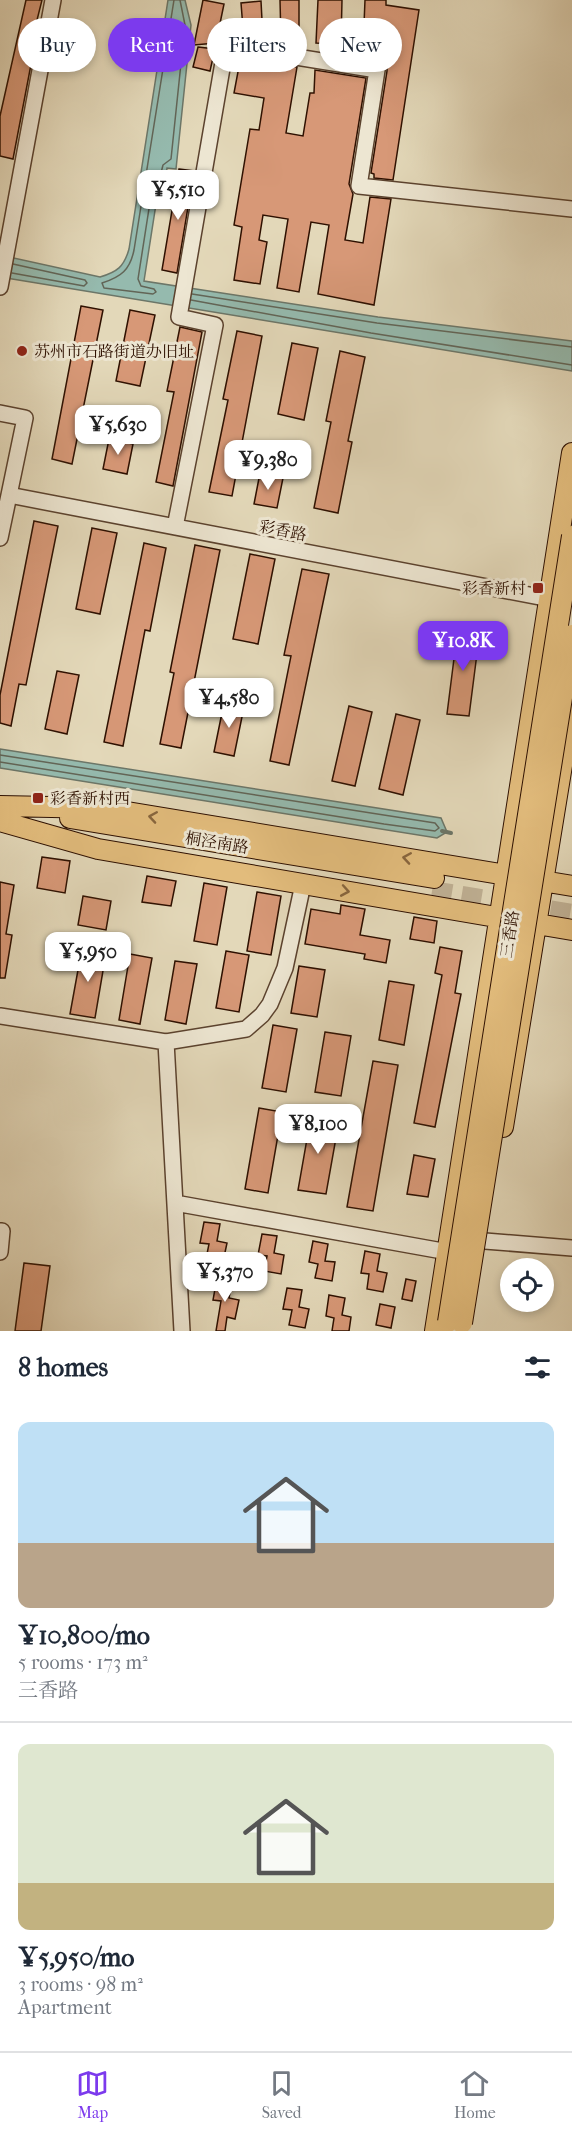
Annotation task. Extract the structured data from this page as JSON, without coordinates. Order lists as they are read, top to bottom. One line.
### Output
{"streets":{"main road":["桐泾南路","三香路"],"street":["彩香路"]},"places":{"other":["苏州市石路街道办旧址"],"transit":["彩香新村","彩香新村西"]},"page":{"chip":["Buy","Rent","Filters","New"],"price":["¥5,510","¥5,630","¥9,380","¥10.8K","¥4,580","¥5,950","¥8,100","¥5,370"],"heading":"8 homes","list":[{"name":"¥10,800/mo","note":"5 rooms · 173 m² · 三香路"},{"name":"¥5,950/mo","note":"3 rooms · 98 m² · Apartment"}],"tabs":["Map","Saved","Home"]}}
